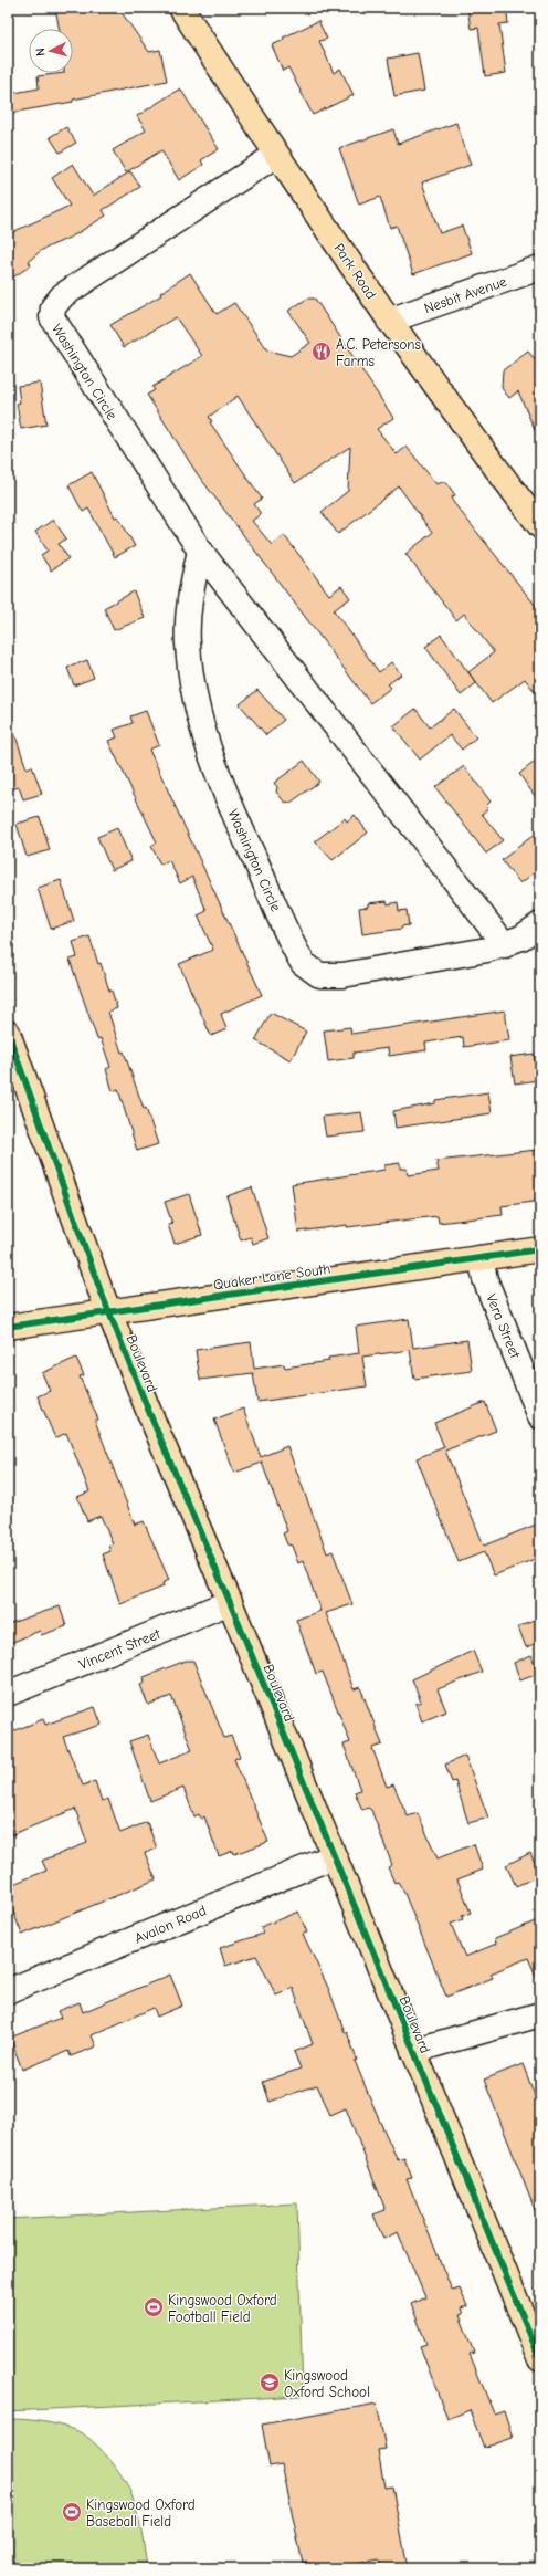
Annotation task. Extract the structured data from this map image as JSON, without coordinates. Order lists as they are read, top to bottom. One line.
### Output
{"streets":{"main road":["Park Road","Quaker Lane South","Boulevard"],"street":["Nesbit Avenue","Washington Circle","Vera Street","Vincent Street","Avalon Road"]},"crossings":[["Park Road","Nesbit Avenue"],["Park Road","Washington Circle"],["Quaker Lane South","Vera Street"],["Quaker Lane South","Boulevard"],["Boulevard","Vincent Street"],["Boulevard","Avalon Road"]],"places":{"restaurant":["A.C. Petersons Farms"],"sports":["Kingswood Oxford Football Field","Kingswood Oxford Baseball Field"],"school or university":["Kingswood Oxford School"]},"north":"left"}
